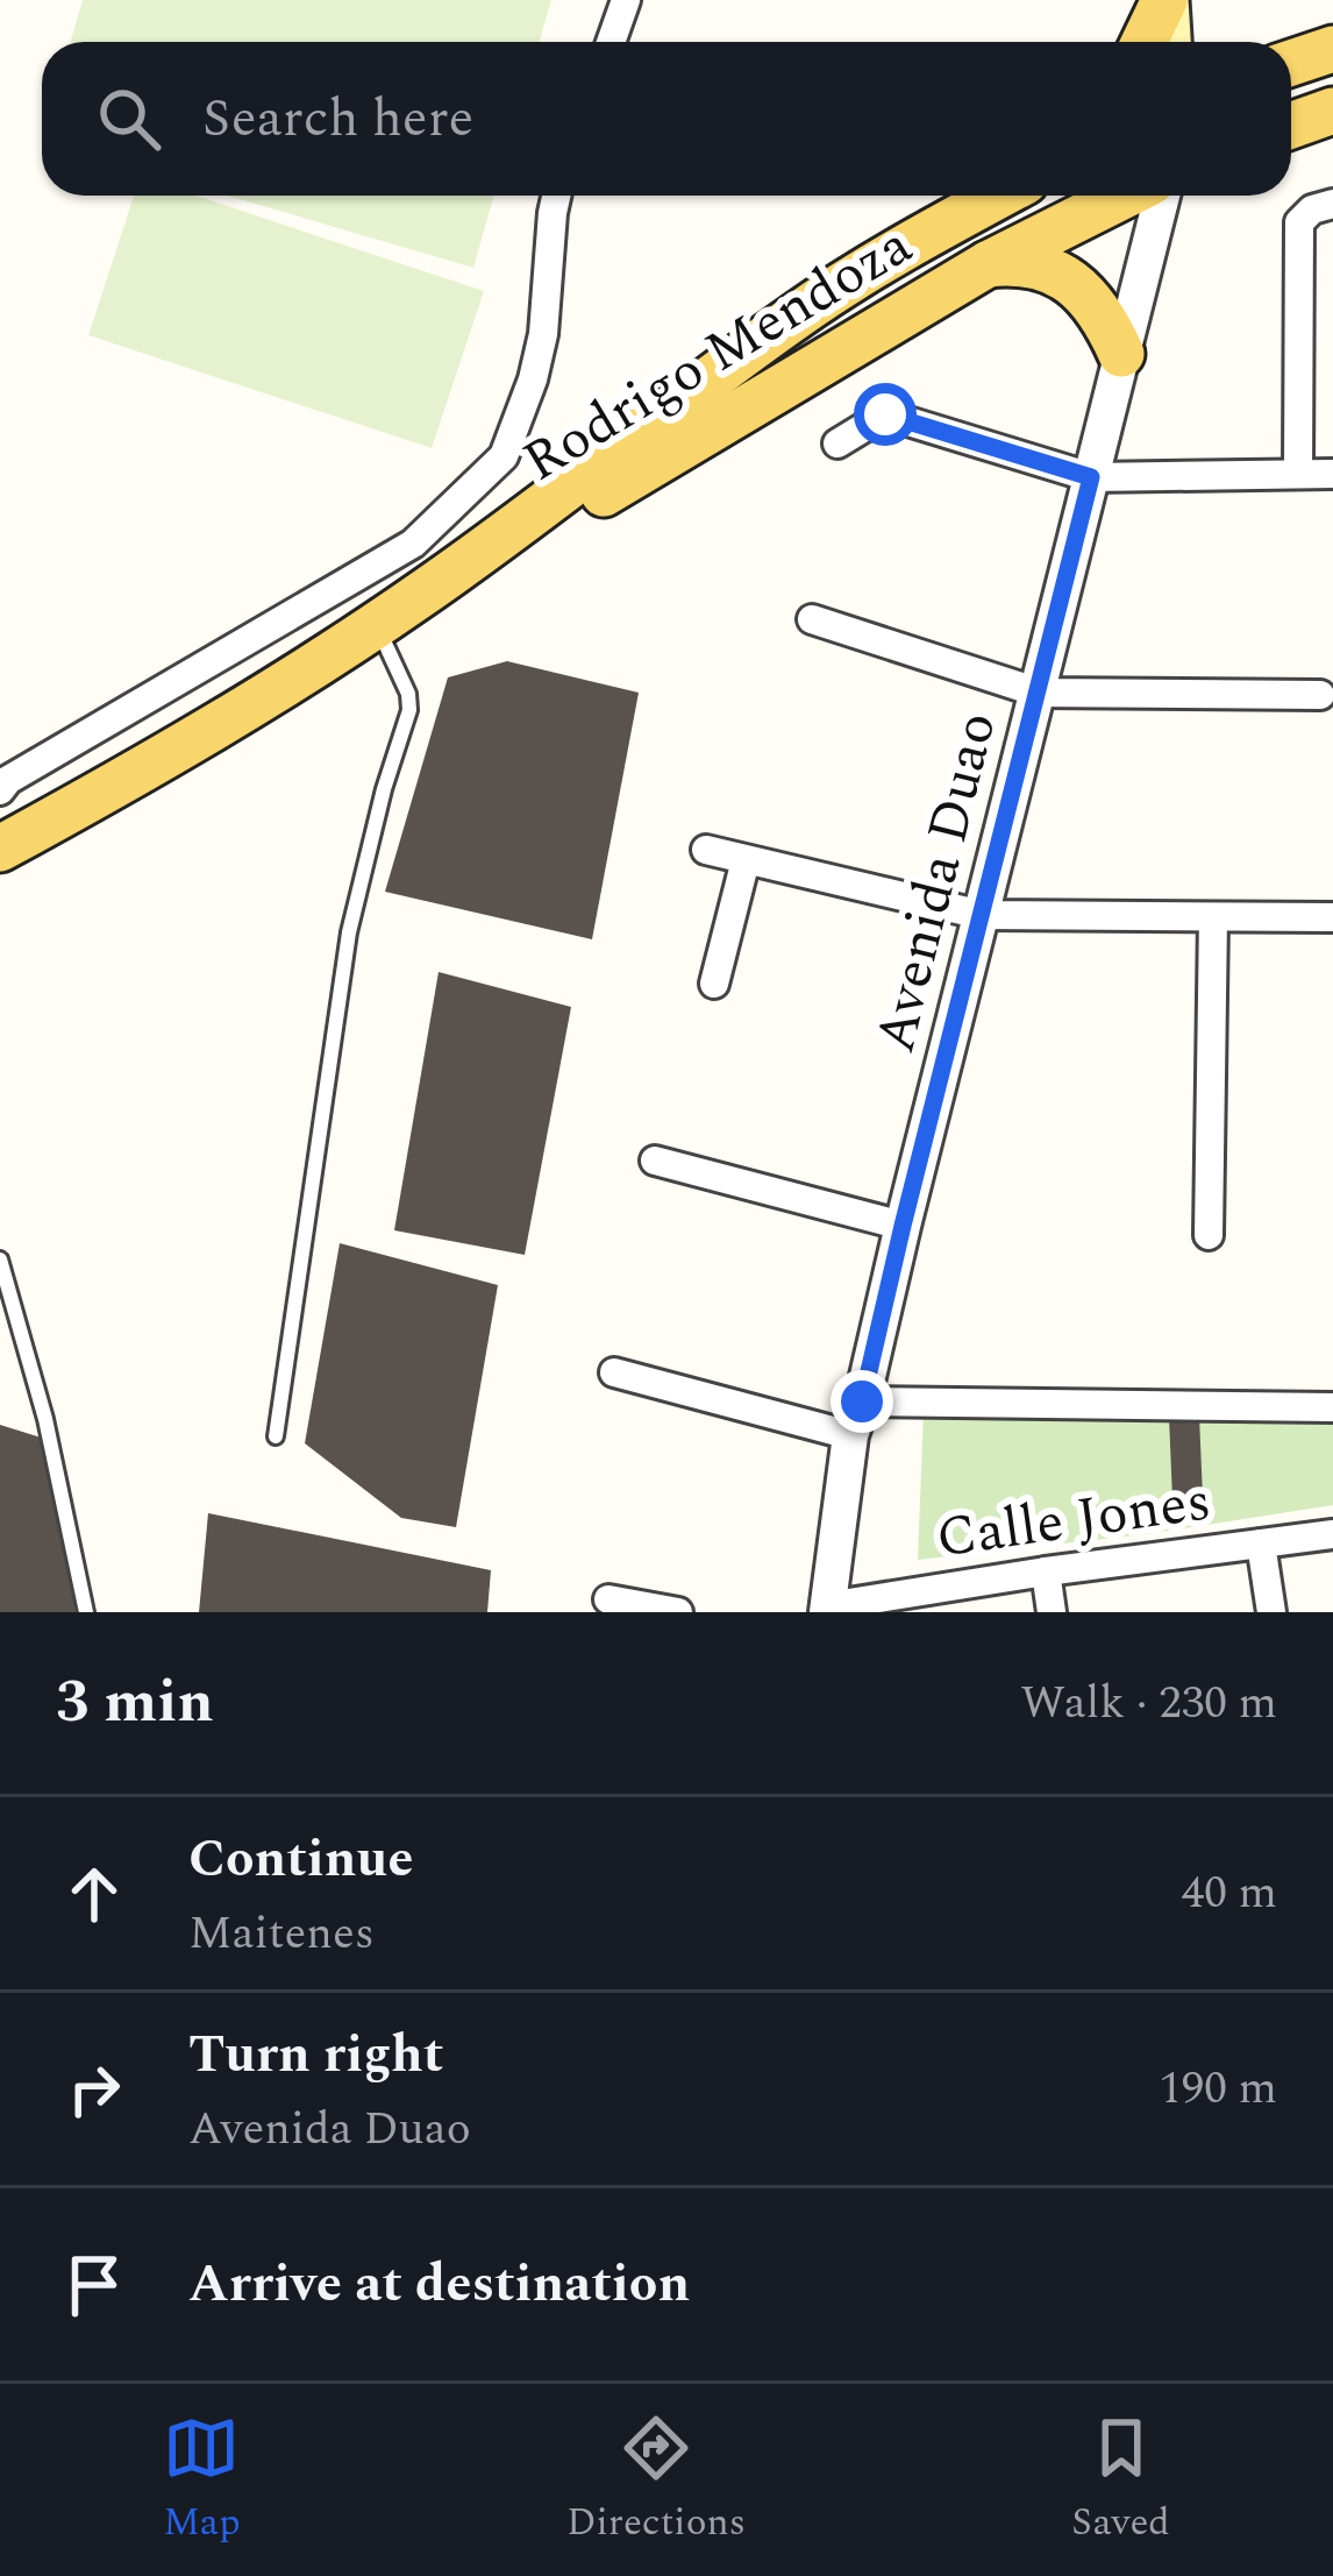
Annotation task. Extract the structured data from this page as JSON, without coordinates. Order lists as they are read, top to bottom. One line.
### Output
{"streets":{"main road":["Rodrigo Mendoza"],"street":["Avenida Duao","Calle Jones"]},"crossings":[["Avenida Duao","Calle Jones"]],"page":{"search":"Search here","heading":["3 min","Walk · 230 m"],"list":[["Continue","Maitenes","40 m"],["Turn right","Avenida Duao","190 m"],"Arrive at destination"],"nav":["Map","Directions","Saved"]}}
